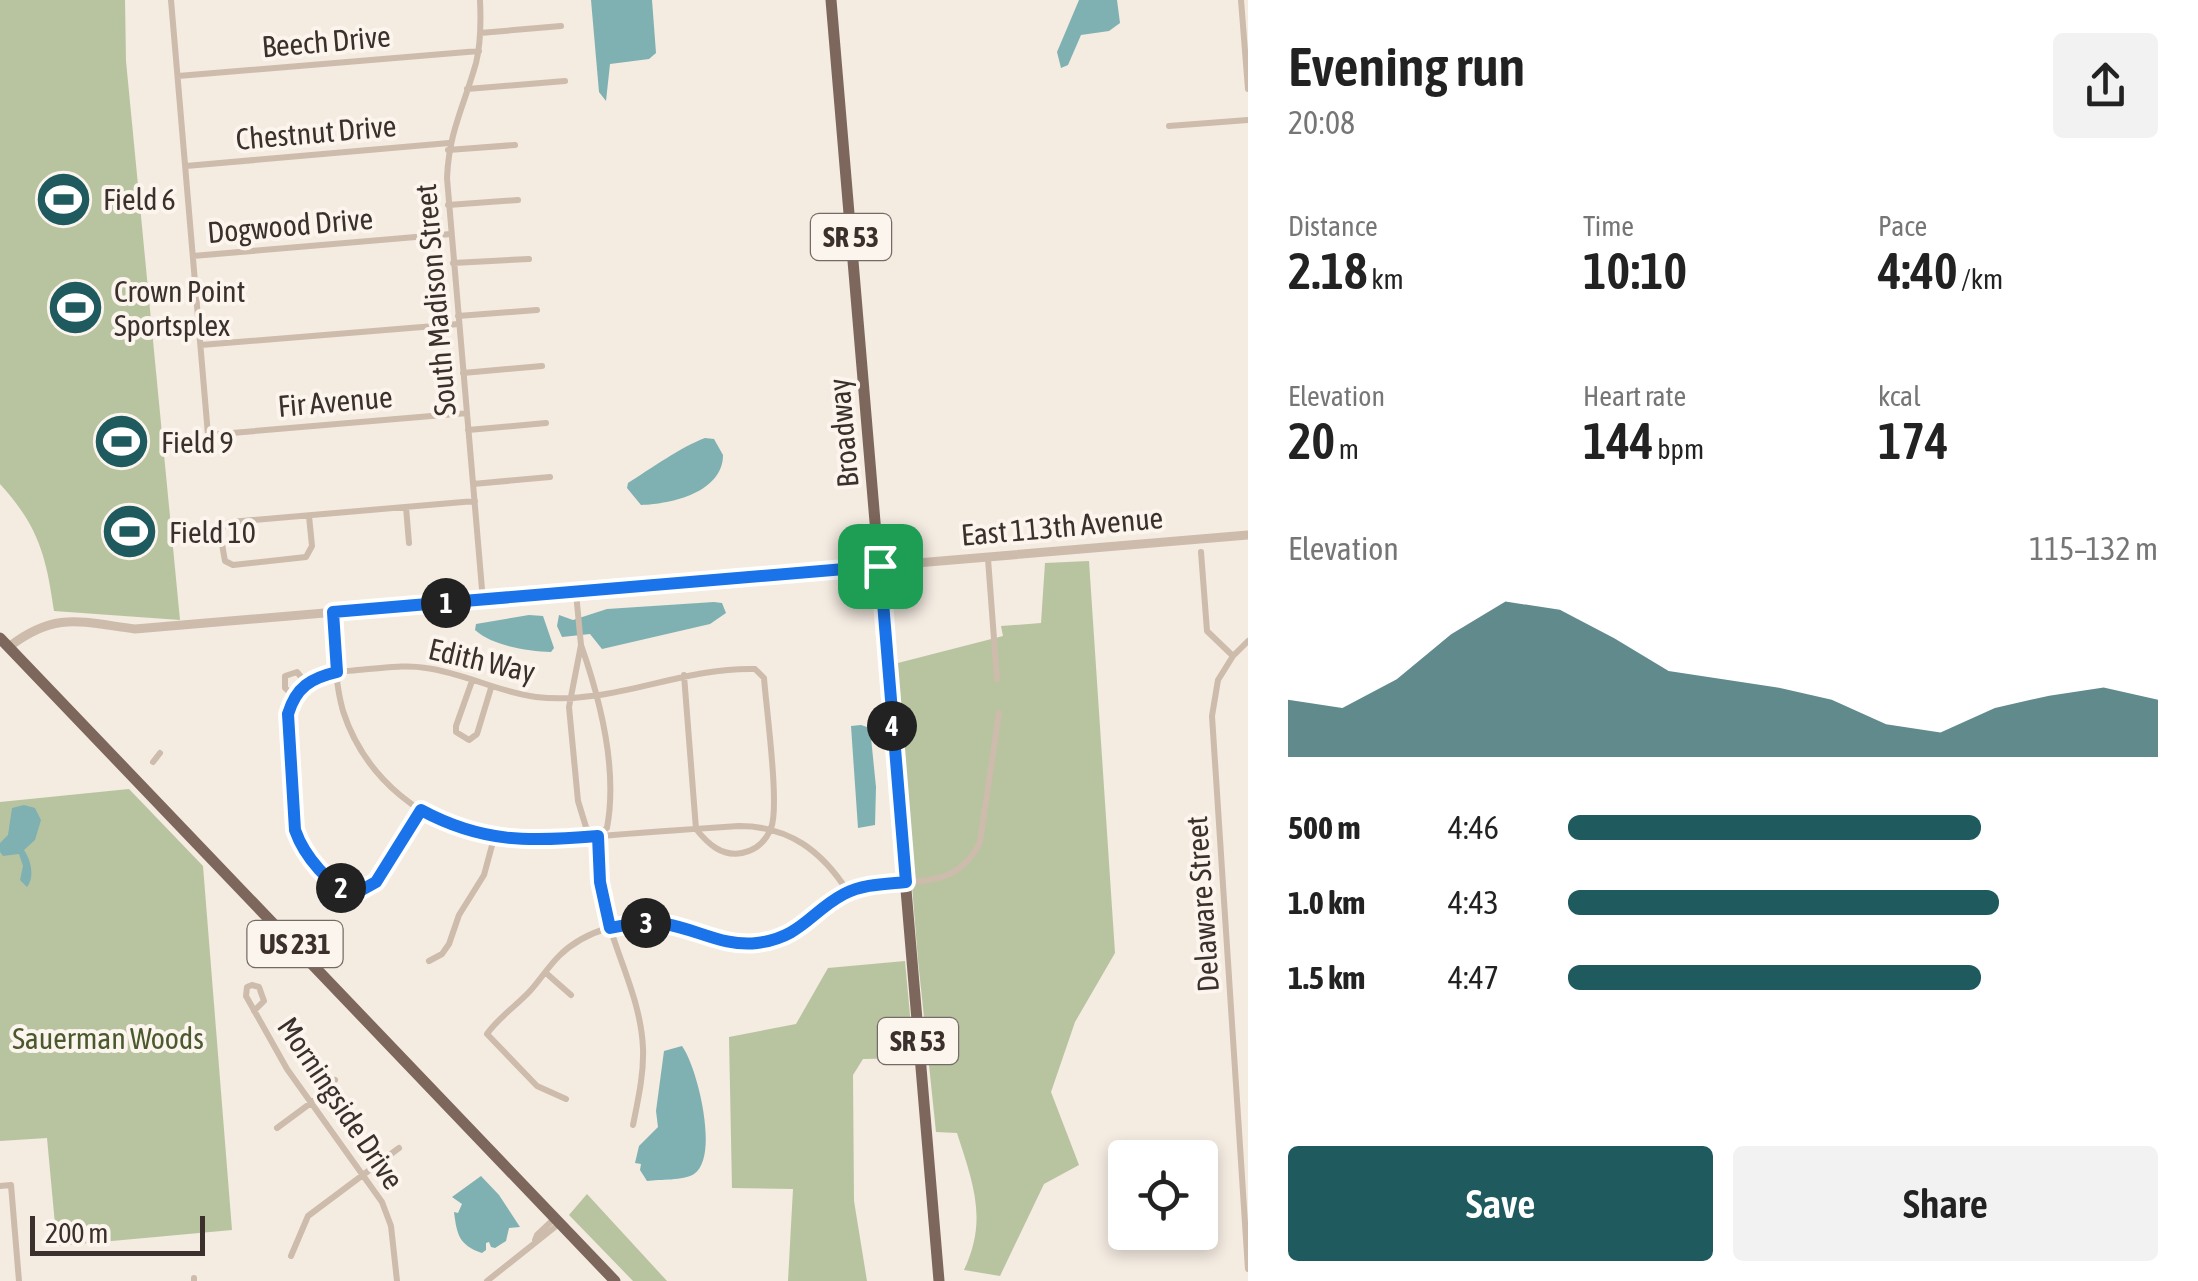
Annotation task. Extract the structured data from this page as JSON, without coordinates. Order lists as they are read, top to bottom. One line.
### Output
{"streets":{"main road":["SR 53","Broadway","US 231"],"street":["Beech Drive","Chestnut Drive","Dogwood Drive","South Madison Street","Fir Avenue","East 113th Avenue","Edith Way","Delaware Street","Morningside Drive"]},"crossings":[["Beech Drive","South Madison Street"],["Chestnut Drive","South Madison Street"],["Dogwood Drive","South Madison Street"],["South Madison Street","Fir Avenue"],["South Madison Street","East 113th Avenue"],["Broadway","East 113th Avenue"],["East 113th Avenue","US 231"]],"parks":["Sauerman Woods"],"places":{"sports":["Field 6","Crown Point Sportsplex","Field 9","Field 10"]},"scale_bar":"200 m","page":{"heading":["Evening run","20:08"],"stats":[["Distance","2.18 km"],["Time","10:10"],["Pace","4:40 /km"],["Elevation","20 m"],["Heart rate","144 bpm"],["kcal","174"]],"chart":["Elevation","115–132 m"],"pins":["1","4","2","3"],"list":[{"name":"500 m","note":"4:46"},{"name":"1.0 km","note":"4:43"},{"name":"1.5 km","note":"4:47"}],"buttons":["Save","Share"],"scale":"200 m"}}
